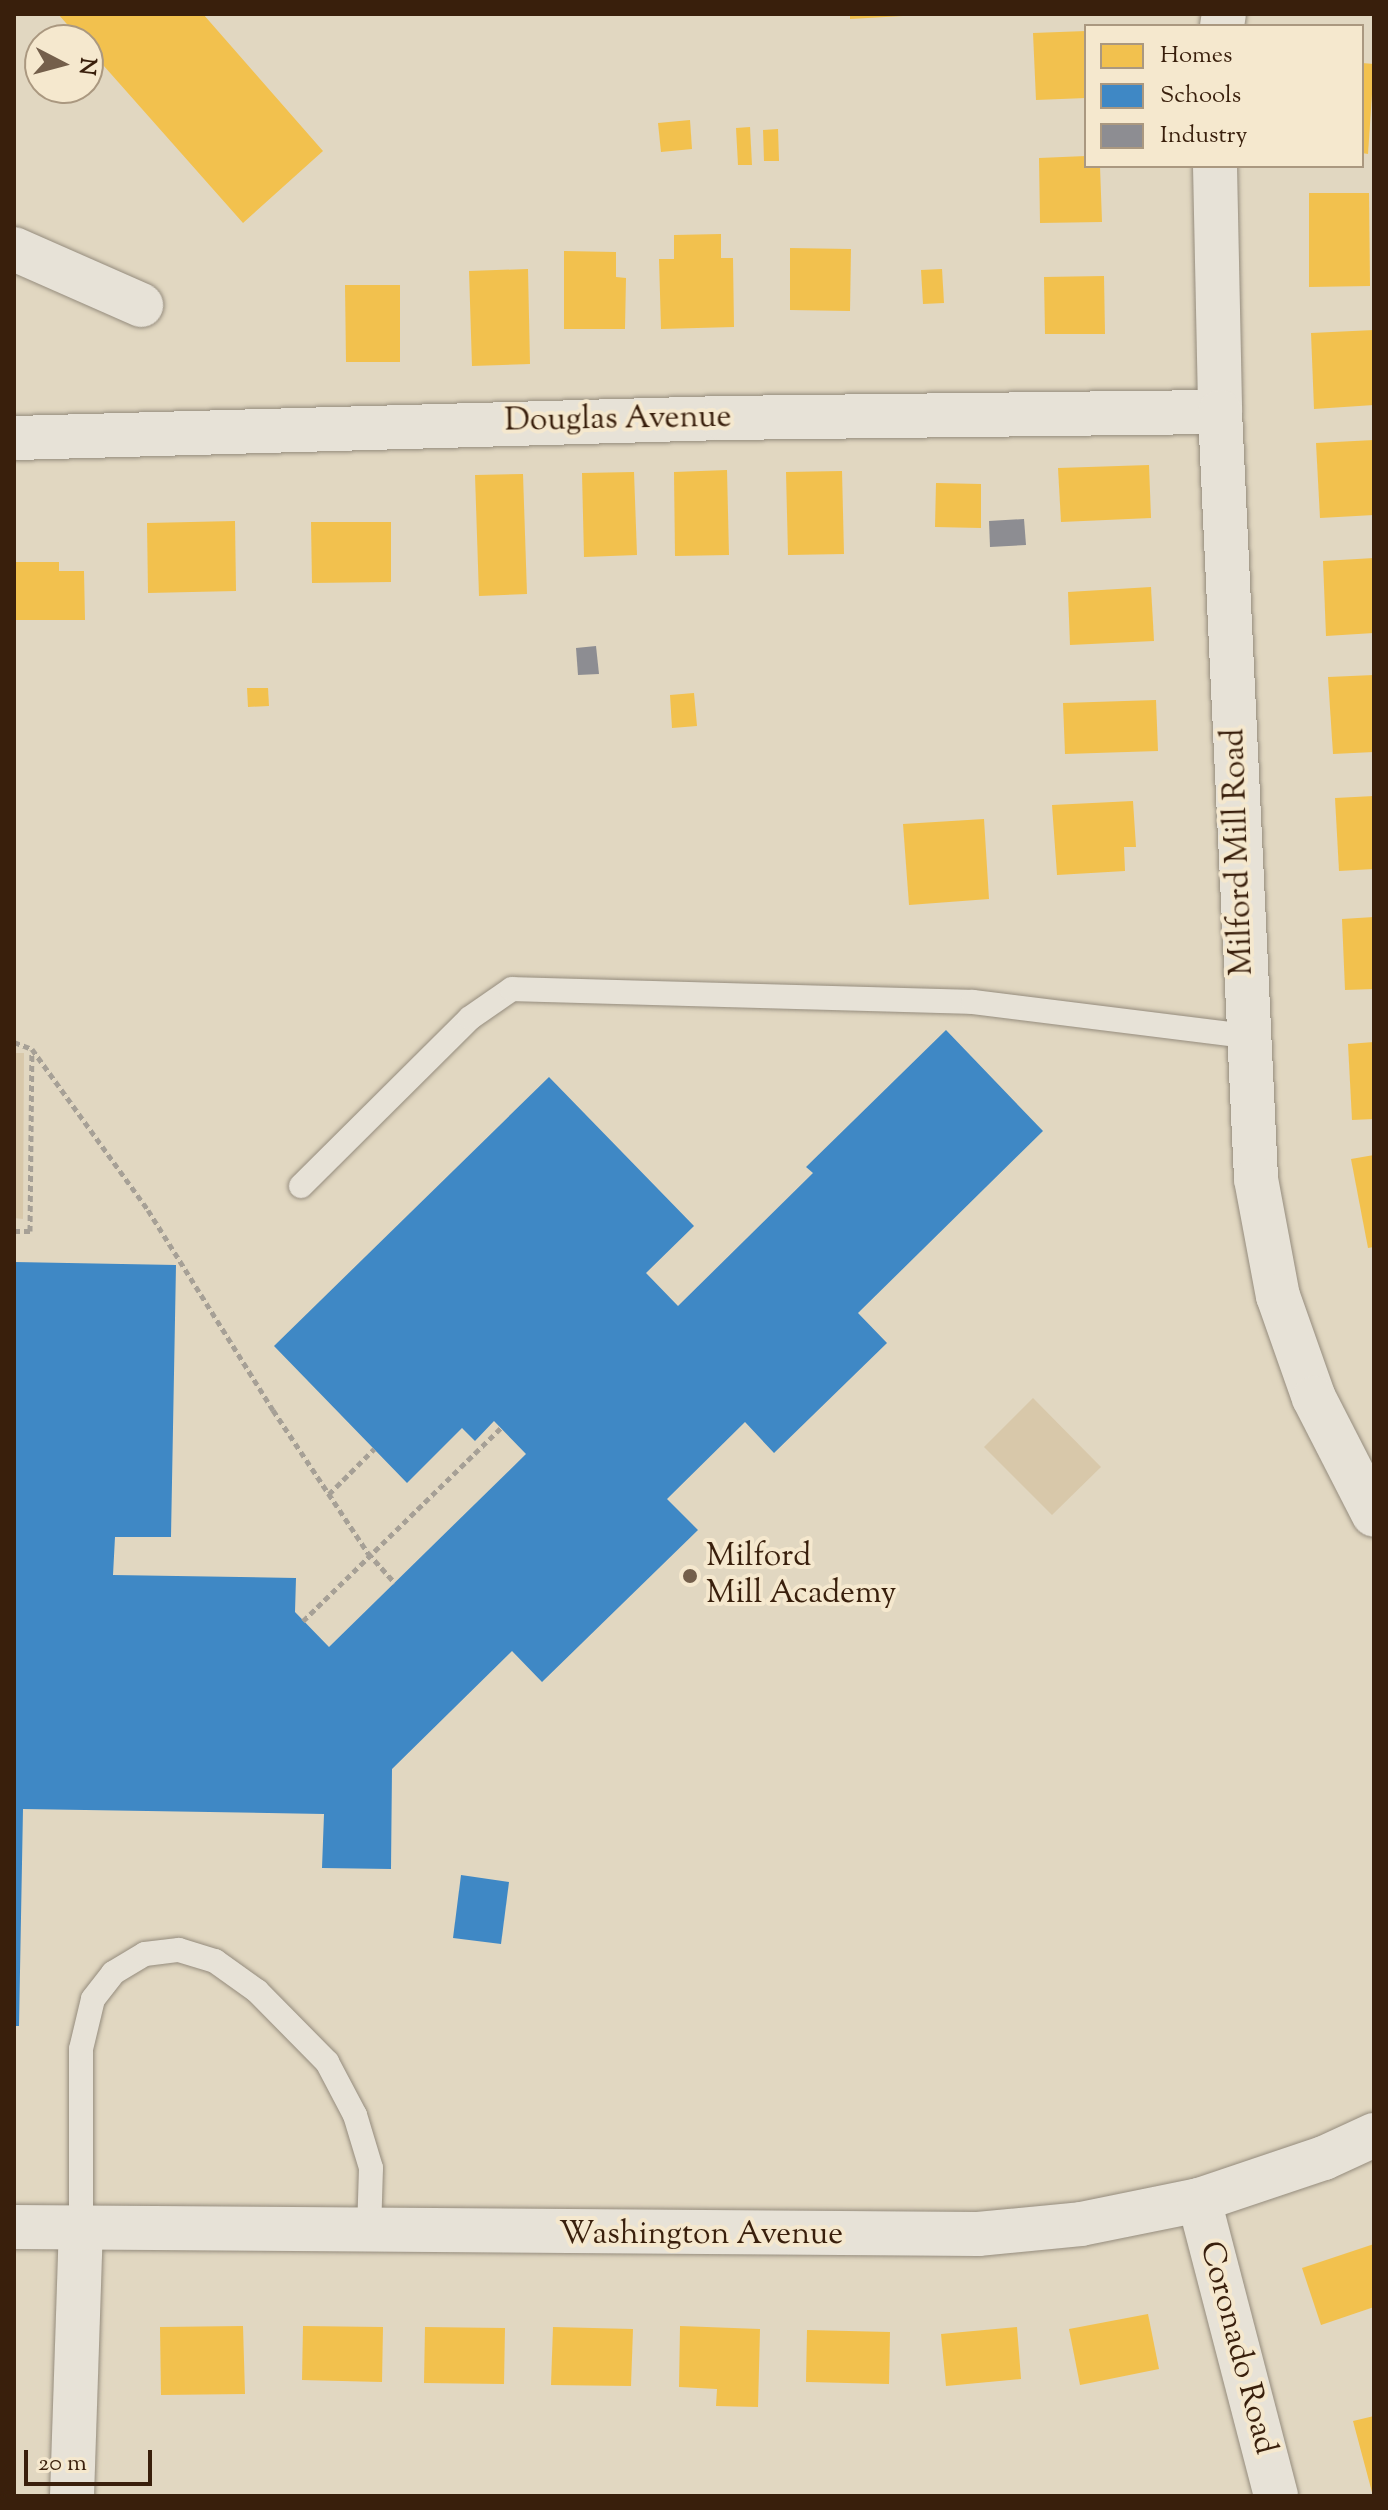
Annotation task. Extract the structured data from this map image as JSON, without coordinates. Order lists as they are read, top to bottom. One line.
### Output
{"streets":{"main road":["Douglas Avenue","Milford Mill Road","Washington Avenue","Coronado Road"]},"crossings":[["Douglas Avenue","Milford Mill Road"],["Washington Avenue","Coronado Road"]],"places":["Milford Mill Academy"],"legend":["Homes","Schools","Industry"],"scale_bar":"20 m","north":"right"}
